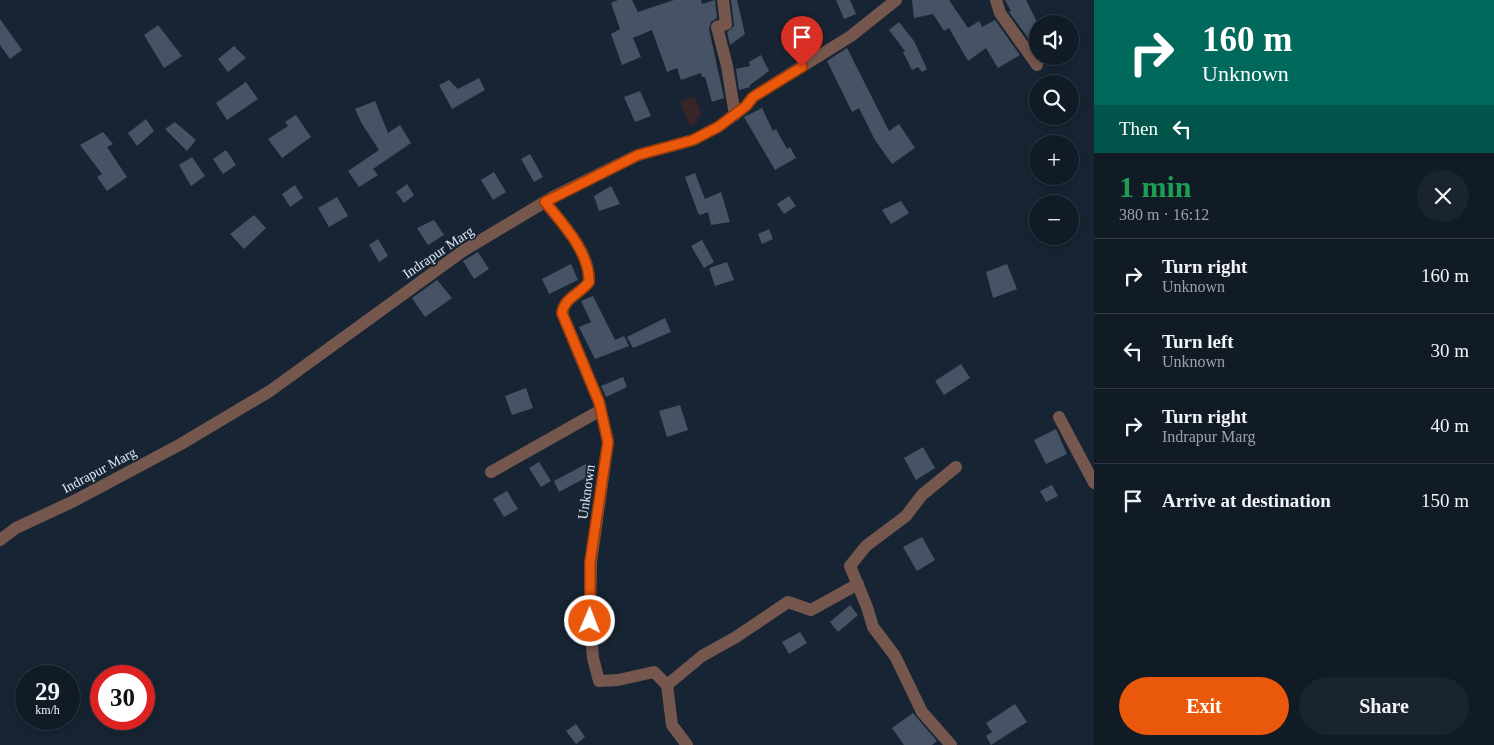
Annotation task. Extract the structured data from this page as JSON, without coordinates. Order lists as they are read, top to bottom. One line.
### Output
{"streets":{"street":["Indrapur Marg","Unknown"]},"crossings":[["Indrapur Marg","Unknown"]],"page":{"turn":["160 m","Unknown"],"map_buttons":["+","−"],"then":"Then","heading":["1 min","380 m · 16:12"],"list":[{"name":"Turn right","note":"Unknown","value":"160 m"},{"name":"Turn left","note":"Unknown","value":"30 m"},{"name":"Turn right","note":"Indrapur Marg","value":"40 m"},{"name":"Arrive at destination","value":"150 m"}],"speed":"29 km/h","limit":"30","buttons":["Exit","Share"]}}
